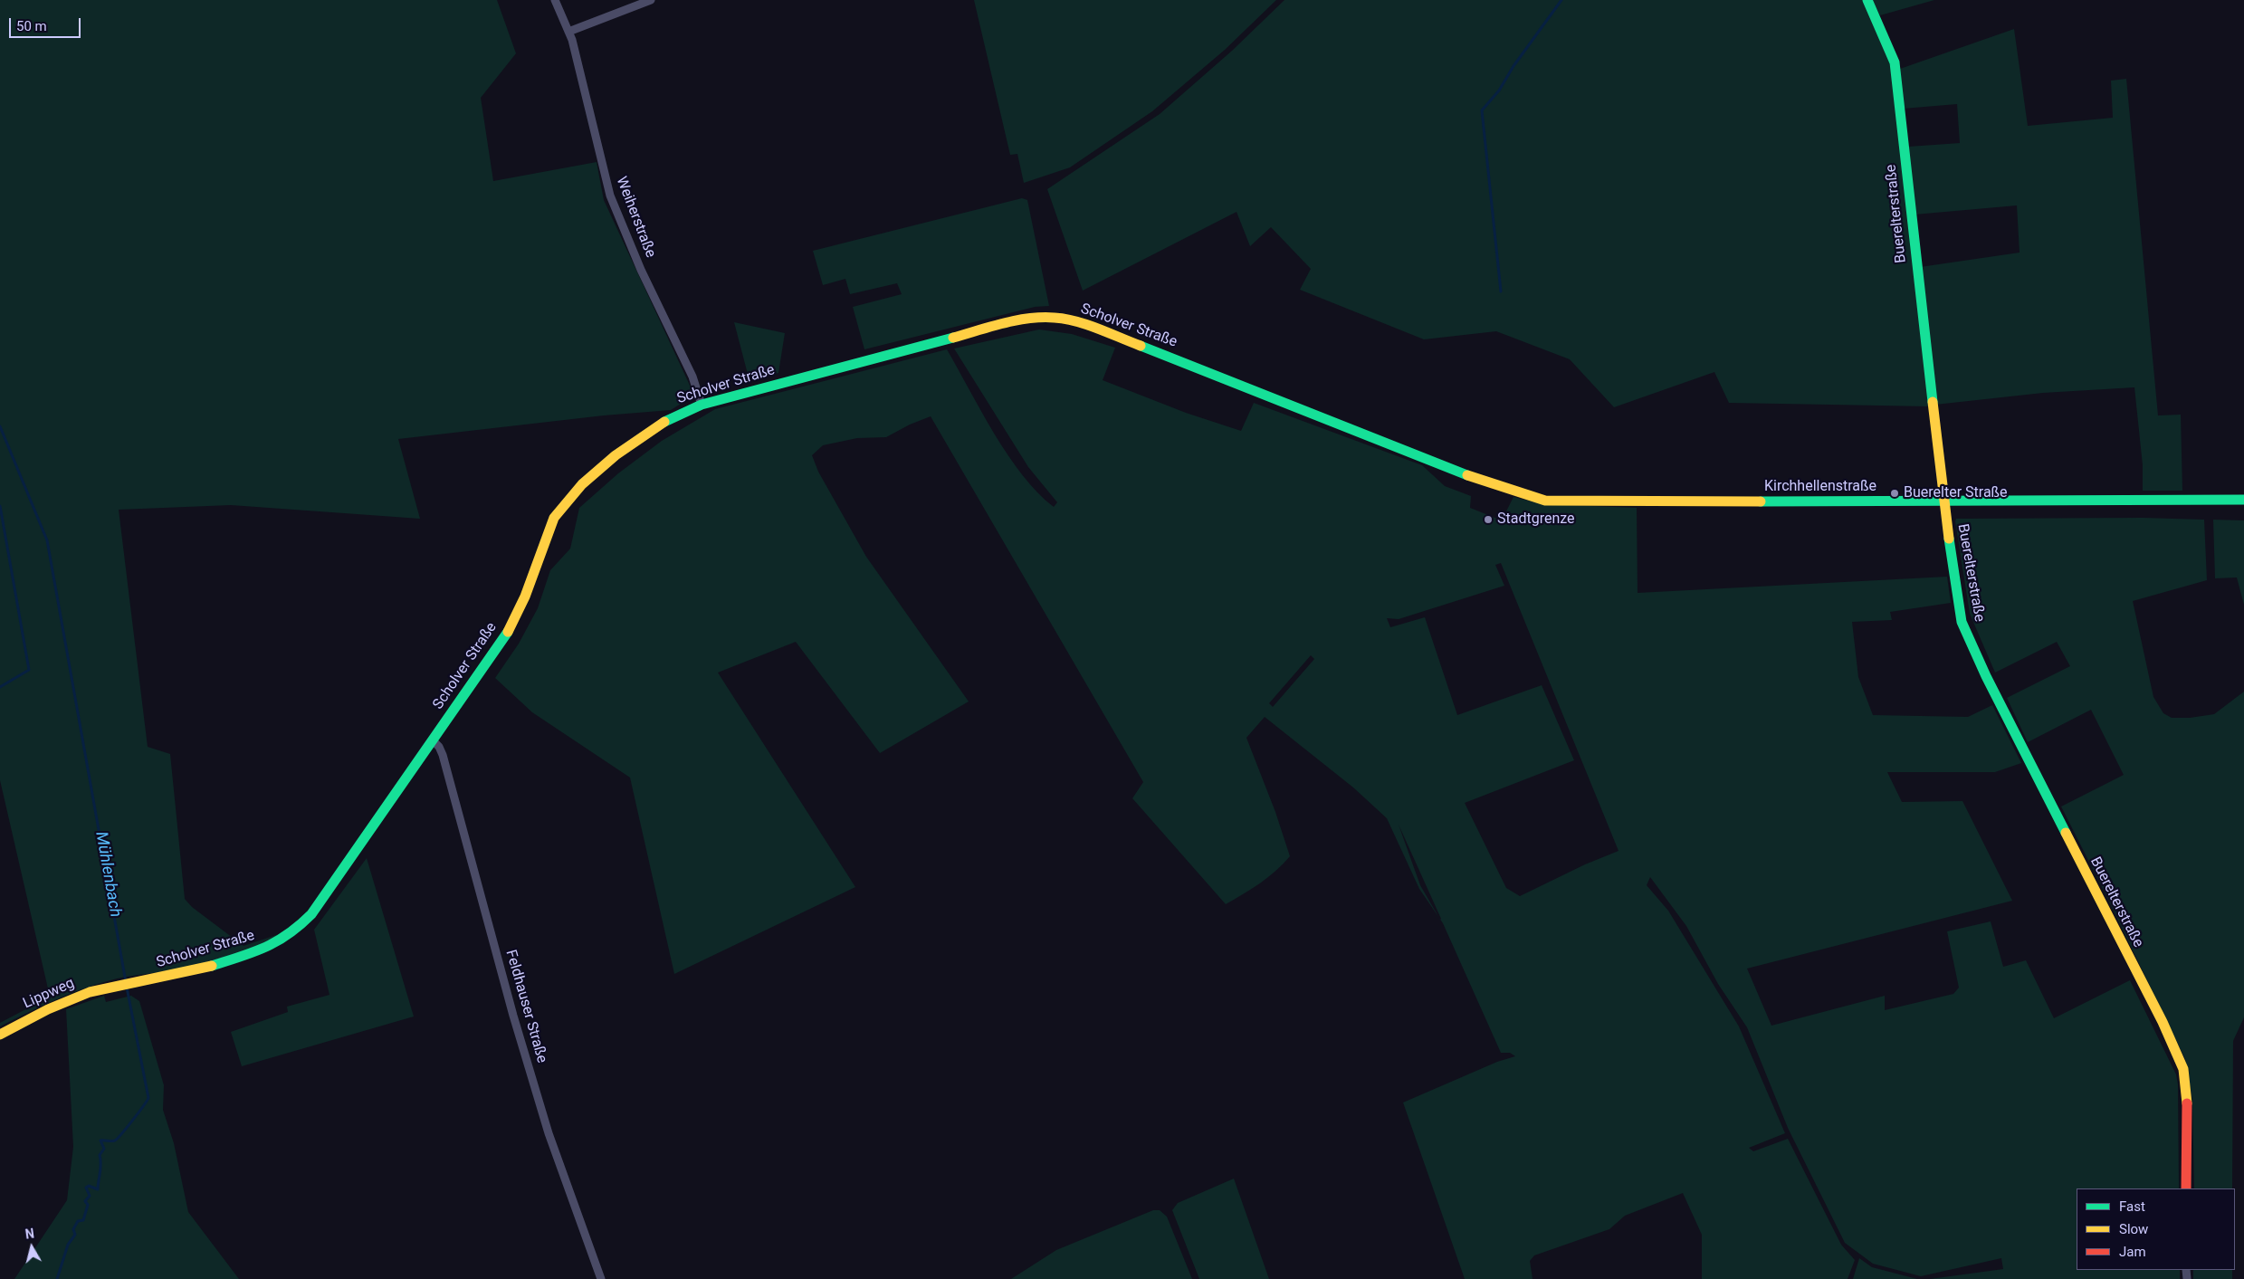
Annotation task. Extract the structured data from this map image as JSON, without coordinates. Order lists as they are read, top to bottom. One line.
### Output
{"streets":{"street":["Buerelterstraße","Weiherstraße","Scholver Straße","Kirchhellenstraße","Lippweg","Feldhauser Straße"]},"crossings":[["Buerelterstraße","Kirchhellenstraße"],["Weiherstraße","Scholver Straße"],["Scholver Straße","Kirchhellenstraße"],["Scholver Straße","Lippweg"],["Scholver Straße","Feldhauser Straße"]],"water":["Mühlenbach"],"places":["Buerelter Straße","Stadtgrenze"],"legend":["Fast","Slow","Jam"],"scale_bar":"50 m","north":"top"}
